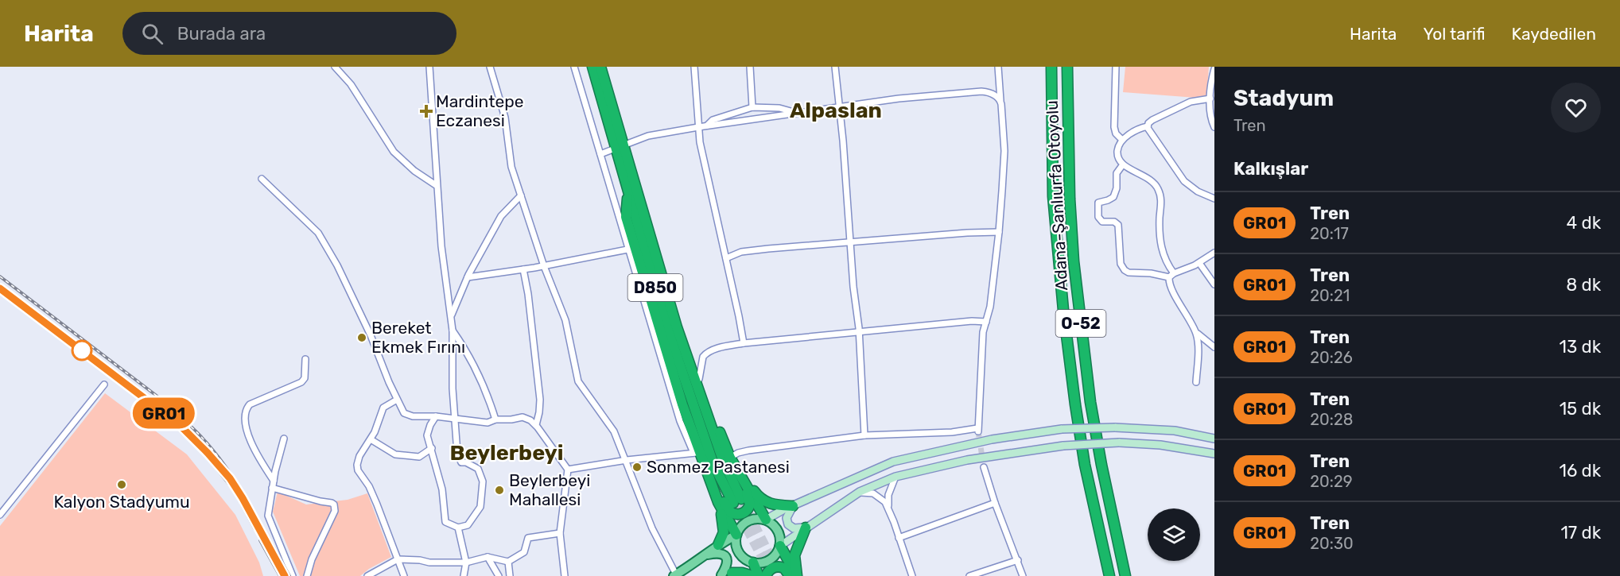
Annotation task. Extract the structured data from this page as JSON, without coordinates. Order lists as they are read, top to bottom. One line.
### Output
{"streets":{"highway":["Adana-Şanlıurfa Otoyolu","D850","O-52"]},"districts":["Alpaslan","Beylerbeyi"],"places":{"health":["Mardintepe Eczanesi"],"other":["Bereket Ekmek Fırını","Sonmez Pastanesi","Kalyon Stadyumu","Beylerbeyi Mahallesi"]},"page":{"header":"Harita","search":"Burada ara","nav":["Harita","Yol tarifi","Kaydedilen"],"on_map":"GR01","heading":[["Stadyum","Tren"],"Kalkışlar"],"list":[{"mark":"GR01","name":"Tren","note":"20:17","value":"4 dk"},{"mark":"GR01","name":"Tren","note":"20:21","value":"8 dk"},{"mark":"GR01","name":"Tren","note":"20:26","value":"13 dk"},{"mark":"GR01","name":"Tren","note":"20:28","value":"15 dk"},{"mark":"GR01","name":"Tren","note":"20:29","value":"16 dk"},{"mark":"GR01","name":"Tren","note":"20:30","value":"17 dk"}]}}
